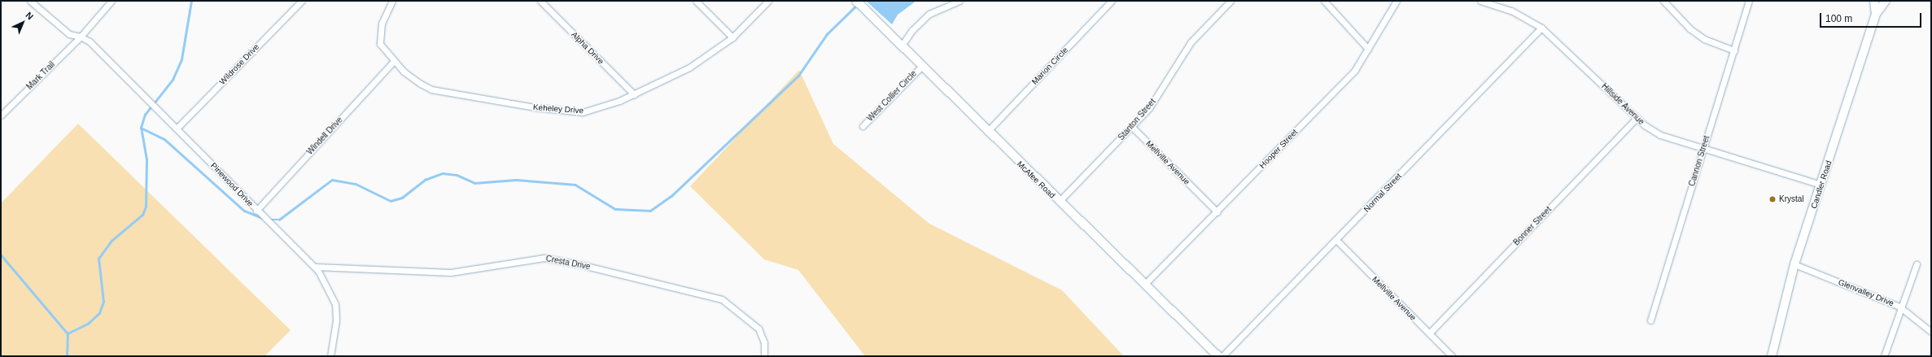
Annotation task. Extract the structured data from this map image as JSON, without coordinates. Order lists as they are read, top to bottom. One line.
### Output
{"streets":{"street":["Alpha Drive","Wildrose Drive","Marion Circle","Mark Trail","West Collier Circle","Hillside Avenue","Keheley Drive","Stanton Street","Windell Drive","Hooper Street","Cannon Street","Mellville Avenue","McAfee Road","Pinewood Drive","Candler Road","Normal Street","Bonner Street","Cresta Drive","Glenvalley Drive"]},"crossings":[["Alpha Drive","Keheley Drive"],["Wildrose Drive","Pinewood Drive"],["Marion Circle","McAfee Road"],["Mark Trail","Pinewood Drive"],["West Collier Circle","McAfee Road"],["Hillside Avenue","Cannon Street"],["Hillside Avenue","Candler Road"],["Hillside Avenue","Normal Street"],["Hillside Avenue","Bonner Street"],["Keheley Drive","Windell Drive"],["Stanton Street","Mellville Avenue"],["Stanton Street","McAfee Road"],["Windell Drive","Pinewood Drive"],["Hooper Street","Mellville Avenue"],["Hooper Street","McAfee Road"],["Mellville Avenue","Normal Street"],["Mellville Avenue","Bonner Street"],["Pinewood Drive","Cresta Drive"],["Candler Road","Glenvalley Drive"]],"places":["Krystal"],"scale_bar":"100 m","north":"top right"}
